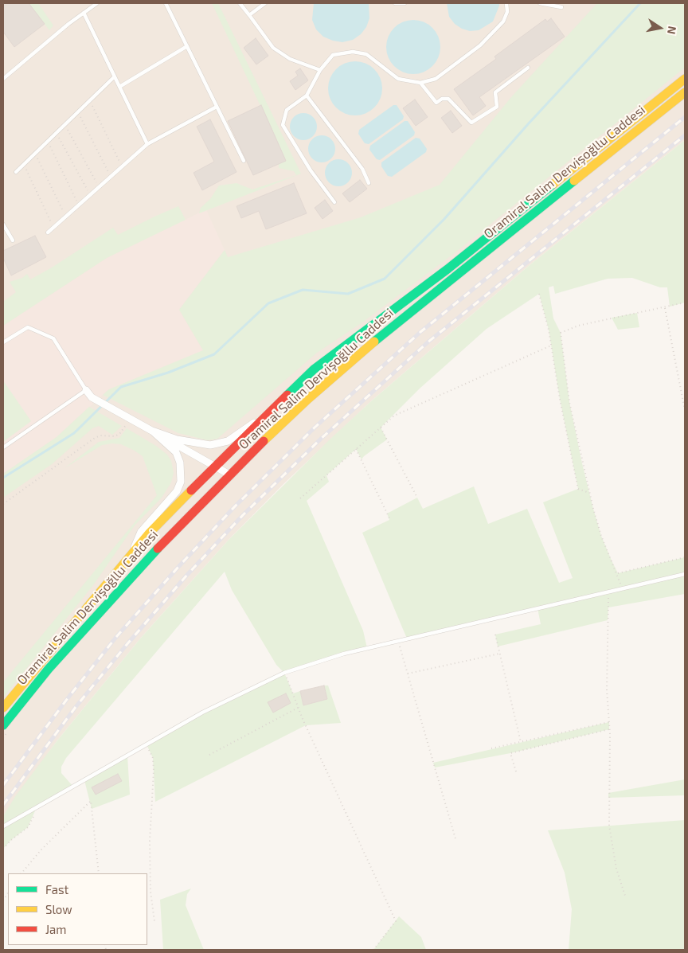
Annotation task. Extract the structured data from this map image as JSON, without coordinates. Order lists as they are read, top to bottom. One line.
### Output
{"streets":{"main road":["Oramiral Salim Dervişoğllu Caddesi"]},"legend":["Fast","Slow","Jam"],"north":"right"}
